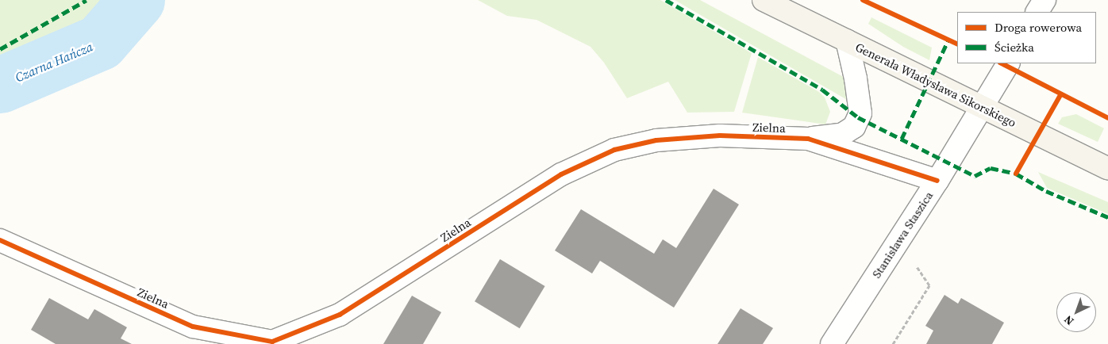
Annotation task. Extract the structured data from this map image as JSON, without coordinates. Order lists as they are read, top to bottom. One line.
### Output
{"streets":{"main road":["Generała Władysława Sikorskiego"],"street":["Zielna","Stanisława Staszica"]},"crossings":[["Generała Władysława Sikorskiego","Stanisława Staszica"],["Zielna","Stanisława Staszica"]],"water":["Czarna Hańcza"],"legend":["Droga rowerowa","Ścieżka"],"north":"bottom left"}
